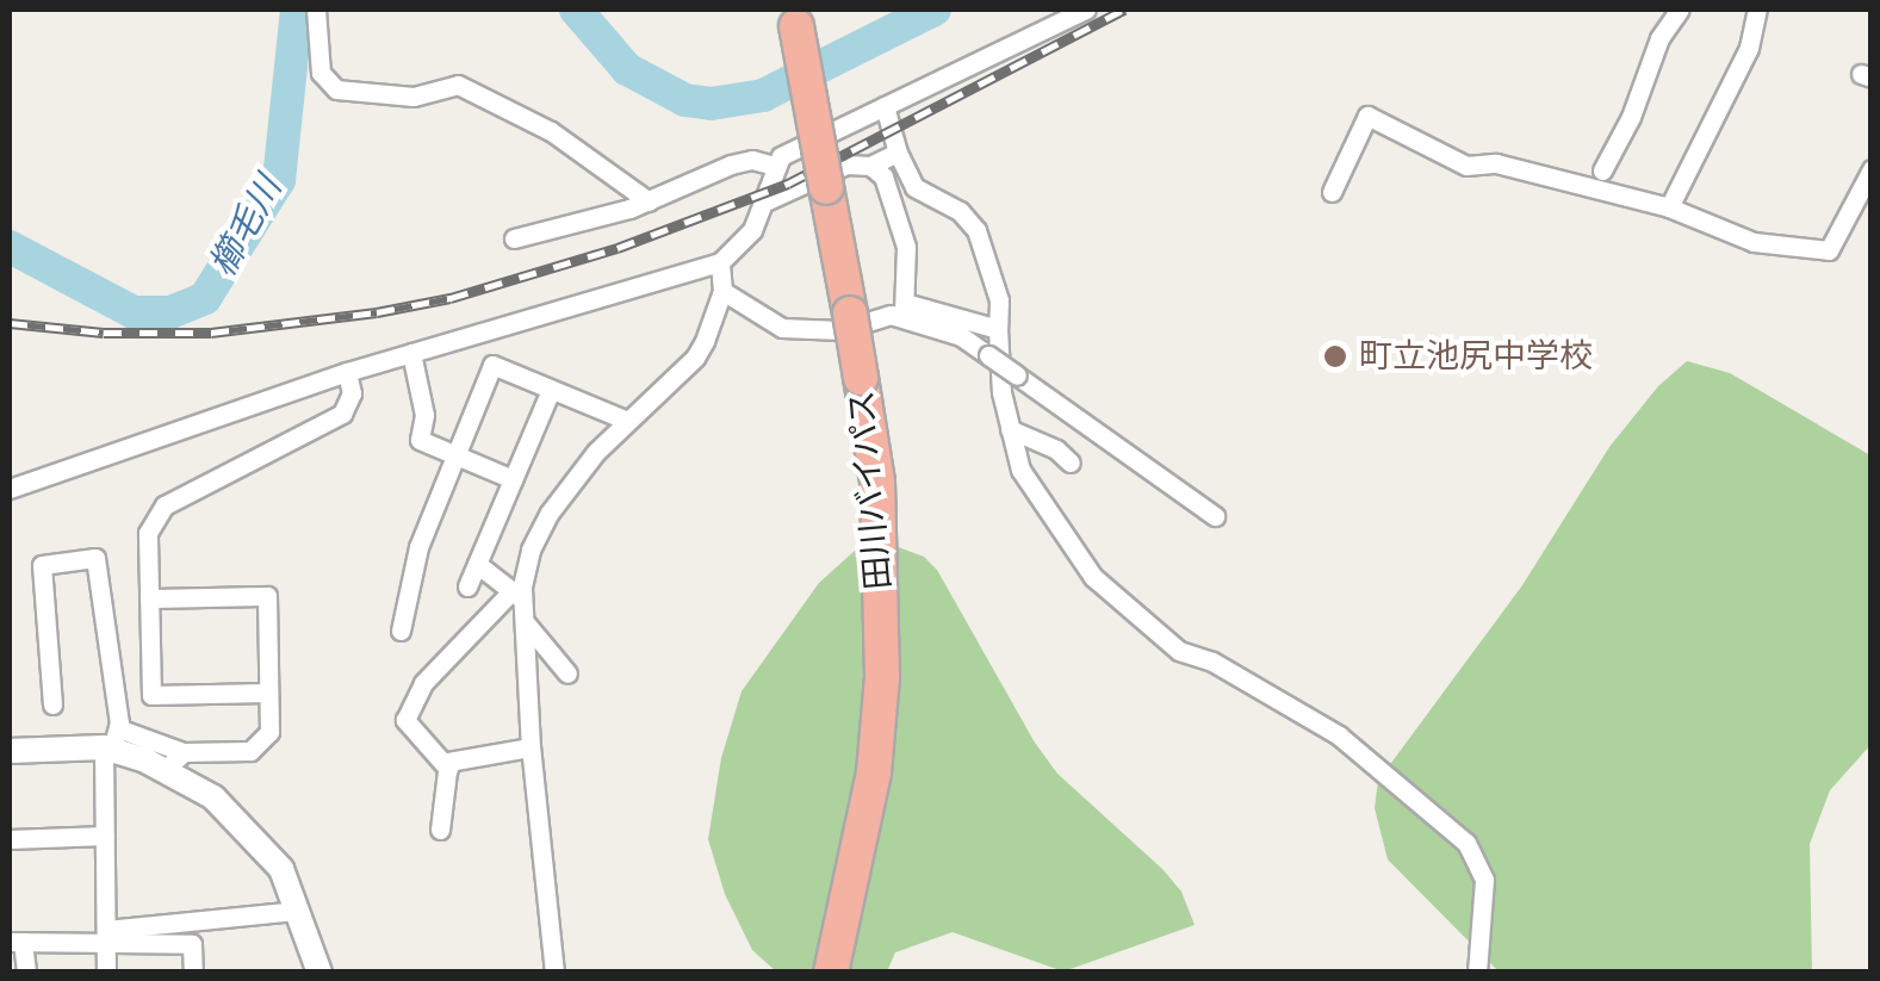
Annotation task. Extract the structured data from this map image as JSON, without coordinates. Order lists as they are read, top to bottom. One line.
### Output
{"streets":{"highway":["田川バイパス"]},"water":["櫛毛川"],"places":["町立池尻中学校"]}
